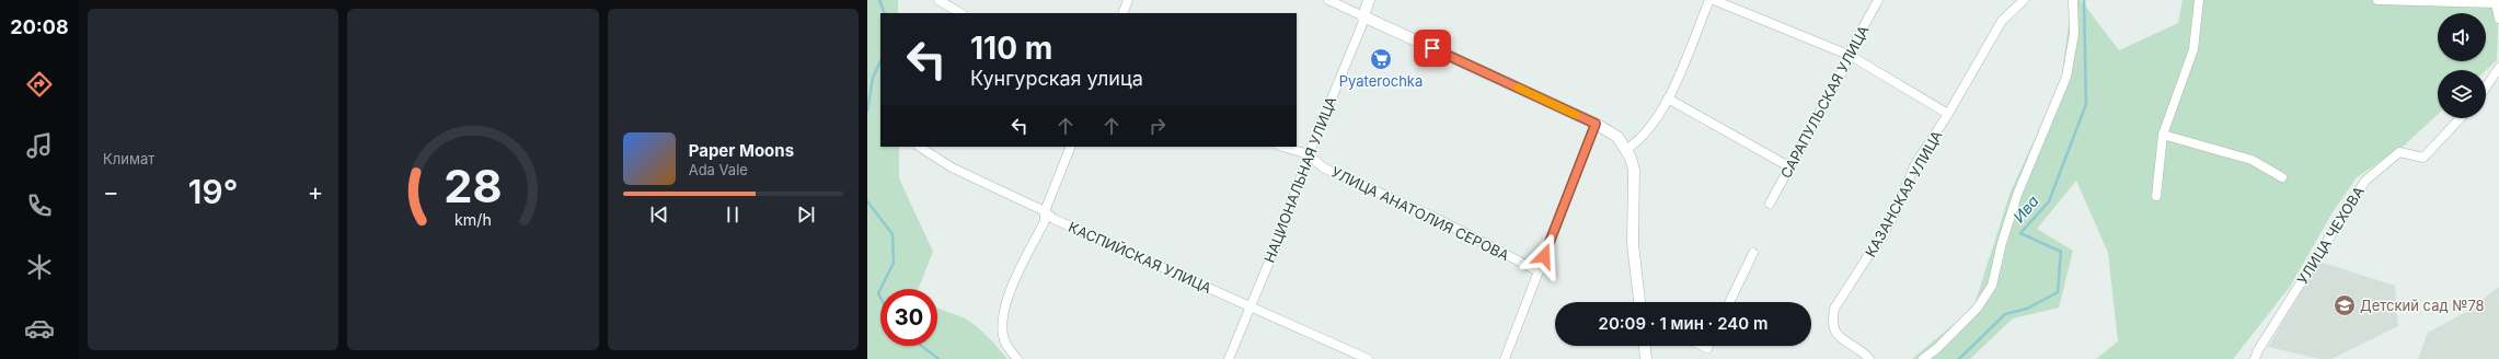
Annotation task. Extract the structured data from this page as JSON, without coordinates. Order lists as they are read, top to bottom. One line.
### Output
{"streets":{"street":["САРАПУЛЬСКАЯ УЛИЦА","НАЦИОНАЛЬНАЯ УЛИЦА","КАЗАНСКАЯ УЛИЦА","УЛИЦА АНАТОЛИЯ СЕРОВА","УЛИЦА ЧЕХОВА","КАСПИЙСКАЯ УЛИЦА"]},"crossings":[["НАЦИОНАЛЬНАЯ УЛИЦА","УЛИЦА АНАТОЛИЯ СЕРОВА"],["НАЦИОНАЛЬНАЯ УЛИЦА","КАСПИЙСКАЯ УЛИЦА"]],"water":["Ива"],"places":{"supermarket":["Pyaterochka"],"school or university":["Детский сад №78"]},"page":{"tabs":"20:08","tile":"Климат","turn":["110 m","Кунгурская улица"],"song":["Paper Moons","Ada Vale"],"heat":["−","19°","+"],"limit":"30","trip":"20:09 · 1 мин · 240 m","gauge":["28","km/h"]}}
